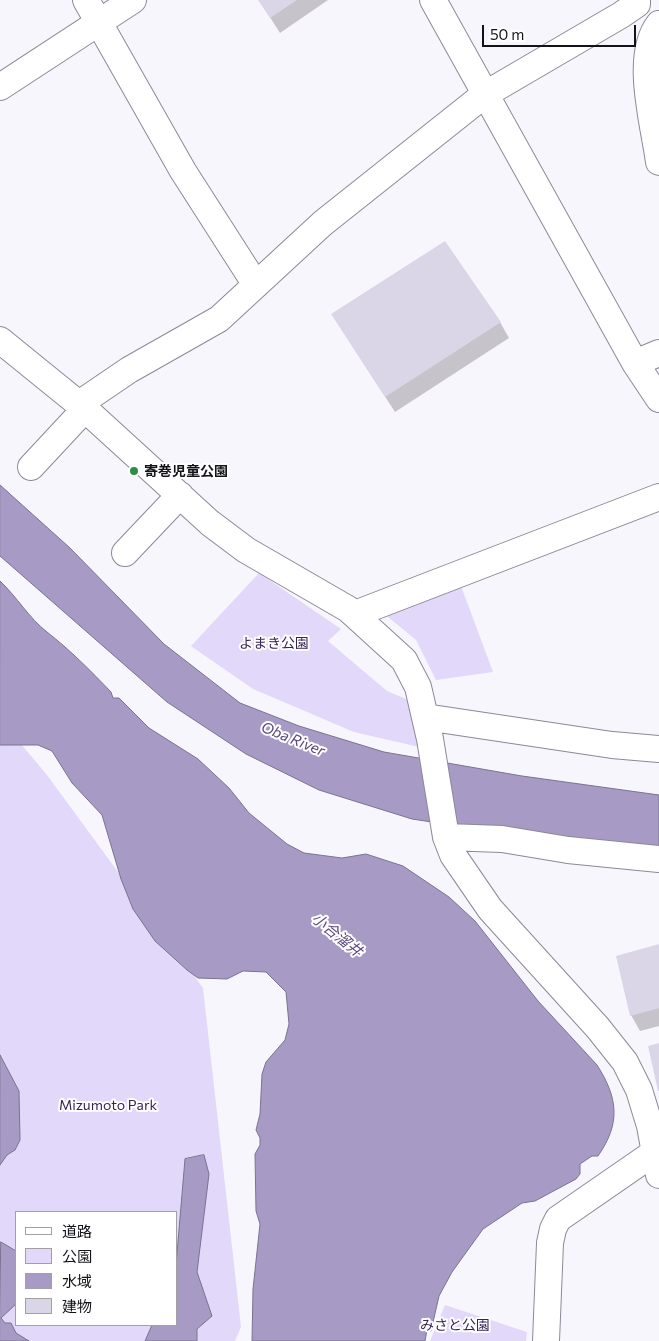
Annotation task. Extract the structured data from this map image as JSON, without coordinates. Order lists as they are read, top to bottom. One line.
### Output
{"water":["Oba River","小合溜井"],"parks":["よまき公園","Mizumoto Park","みさと公園"],"places":["寄巻児童公園"],"legend":["道路","公園","水域","建物"],"scale_bar":"50 m"}
